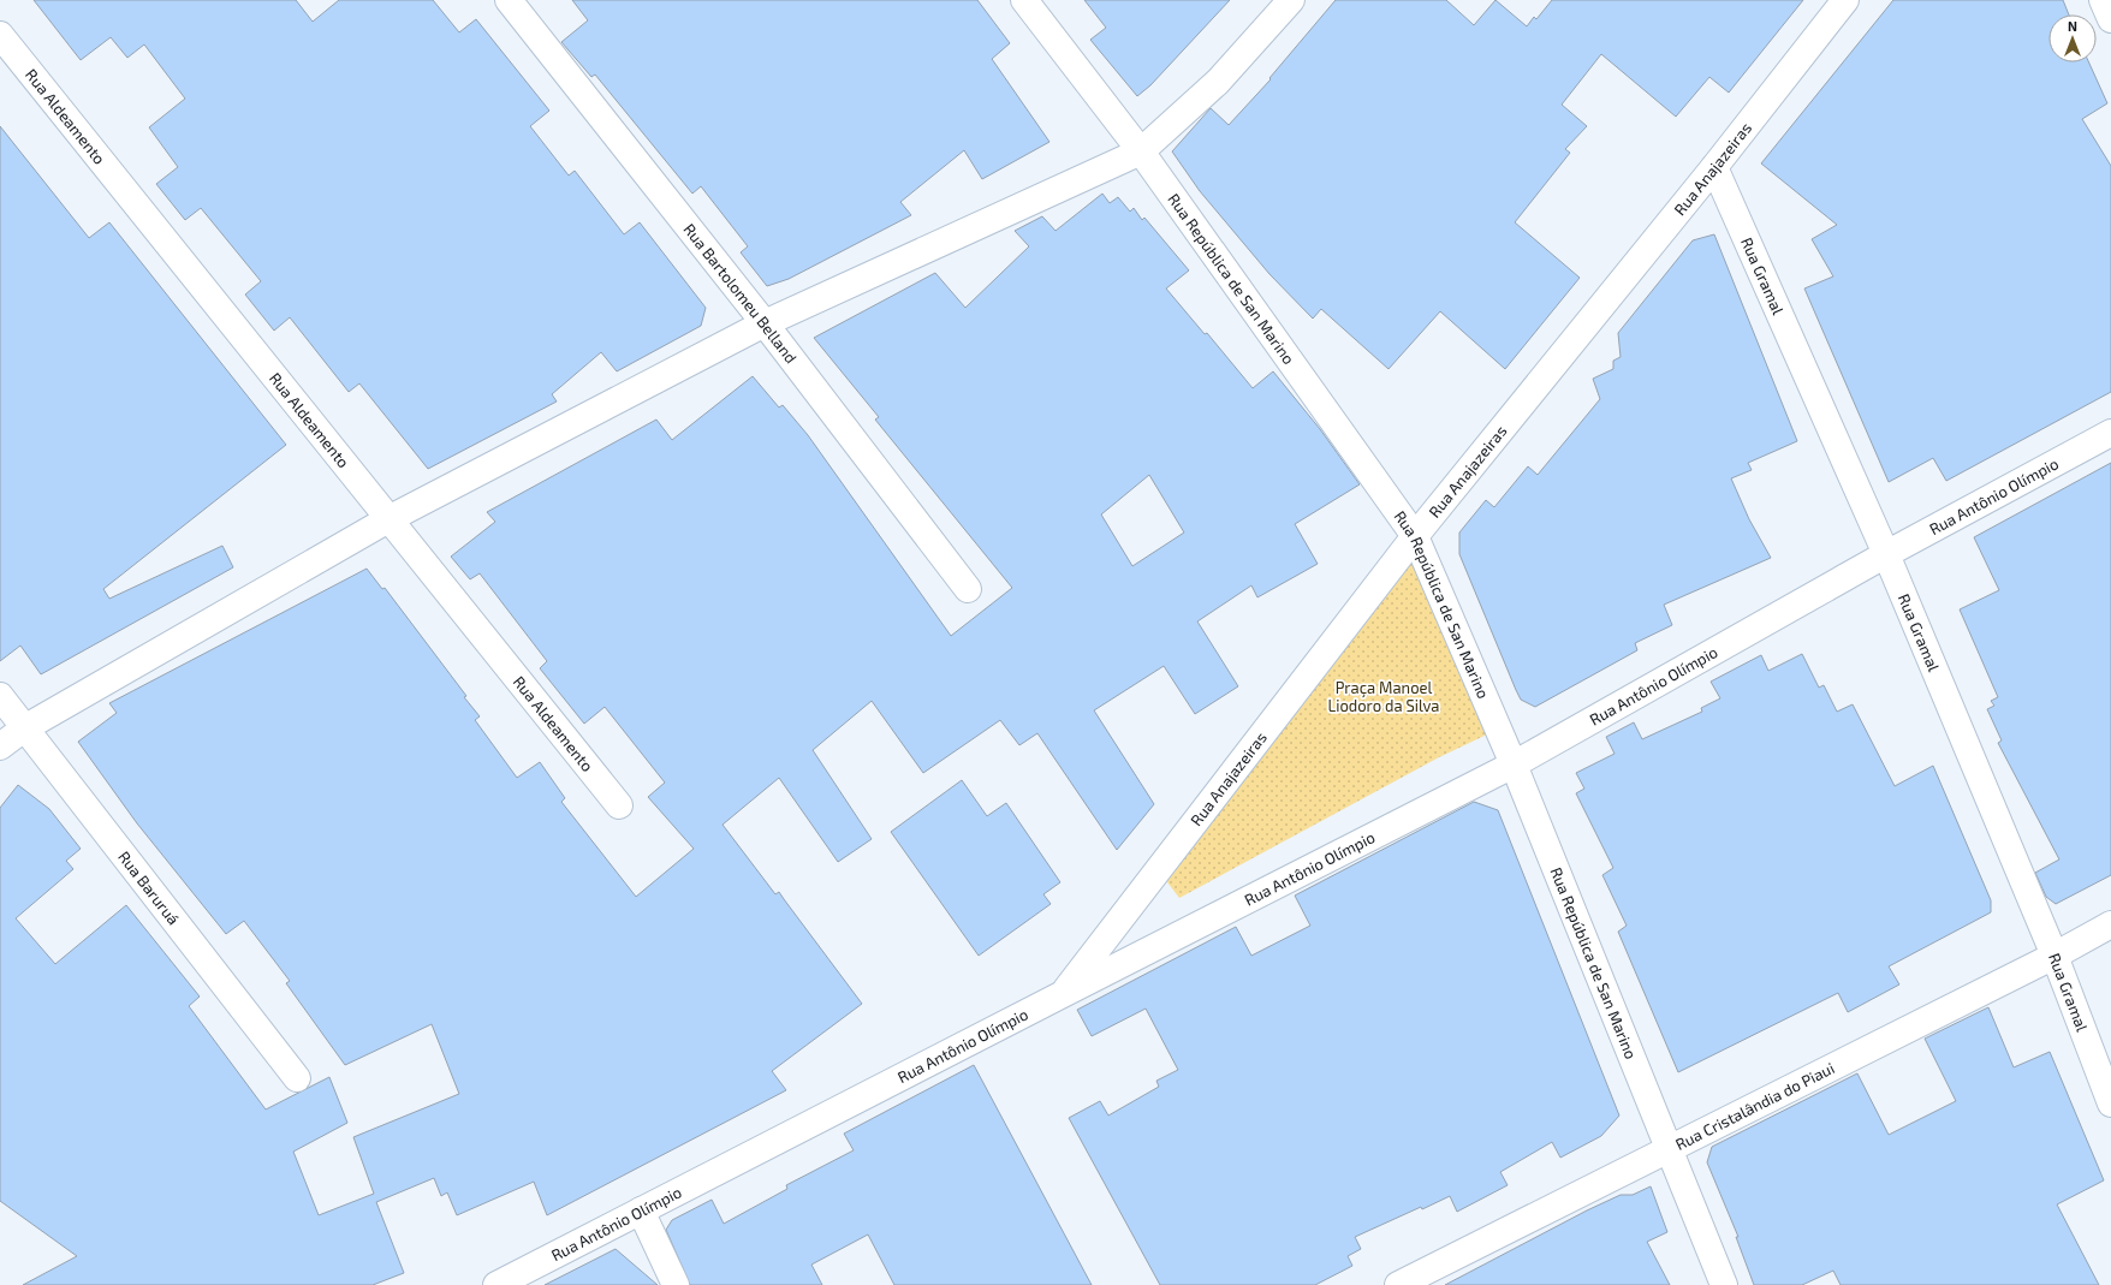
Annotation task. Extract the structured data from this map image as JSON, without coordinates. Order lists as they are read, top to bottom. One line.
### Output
{"streets":{"street":["Rua Aldeamento","Rua Anajazeiras","Rua Gramal","Rua República de San Marino","Rua Bartolomeu Belland","Rua Antônio Olímpio","Rua Baruruá","Rua Cristalândia do Piaui"]},"crossings":[["Rua Anajazeiras","Rua Gramal"],["Rua Anajazeiras","Rua República de San Marino"],["Rua Anajazeiras","Rua Antônio Olímpio"],["Rua Gramal","Rua Antônio Olímpio"],["Rua Gramal","Rua Cristalândia do Piaui"],["Rua República de San Marino","Rua Antônio Olímpio"],["Rua República de San Marino","Rua Cristalândia do Piaui"]],"parks":["Praça Manoel Liodoro da Silva"],"north":"top"}
